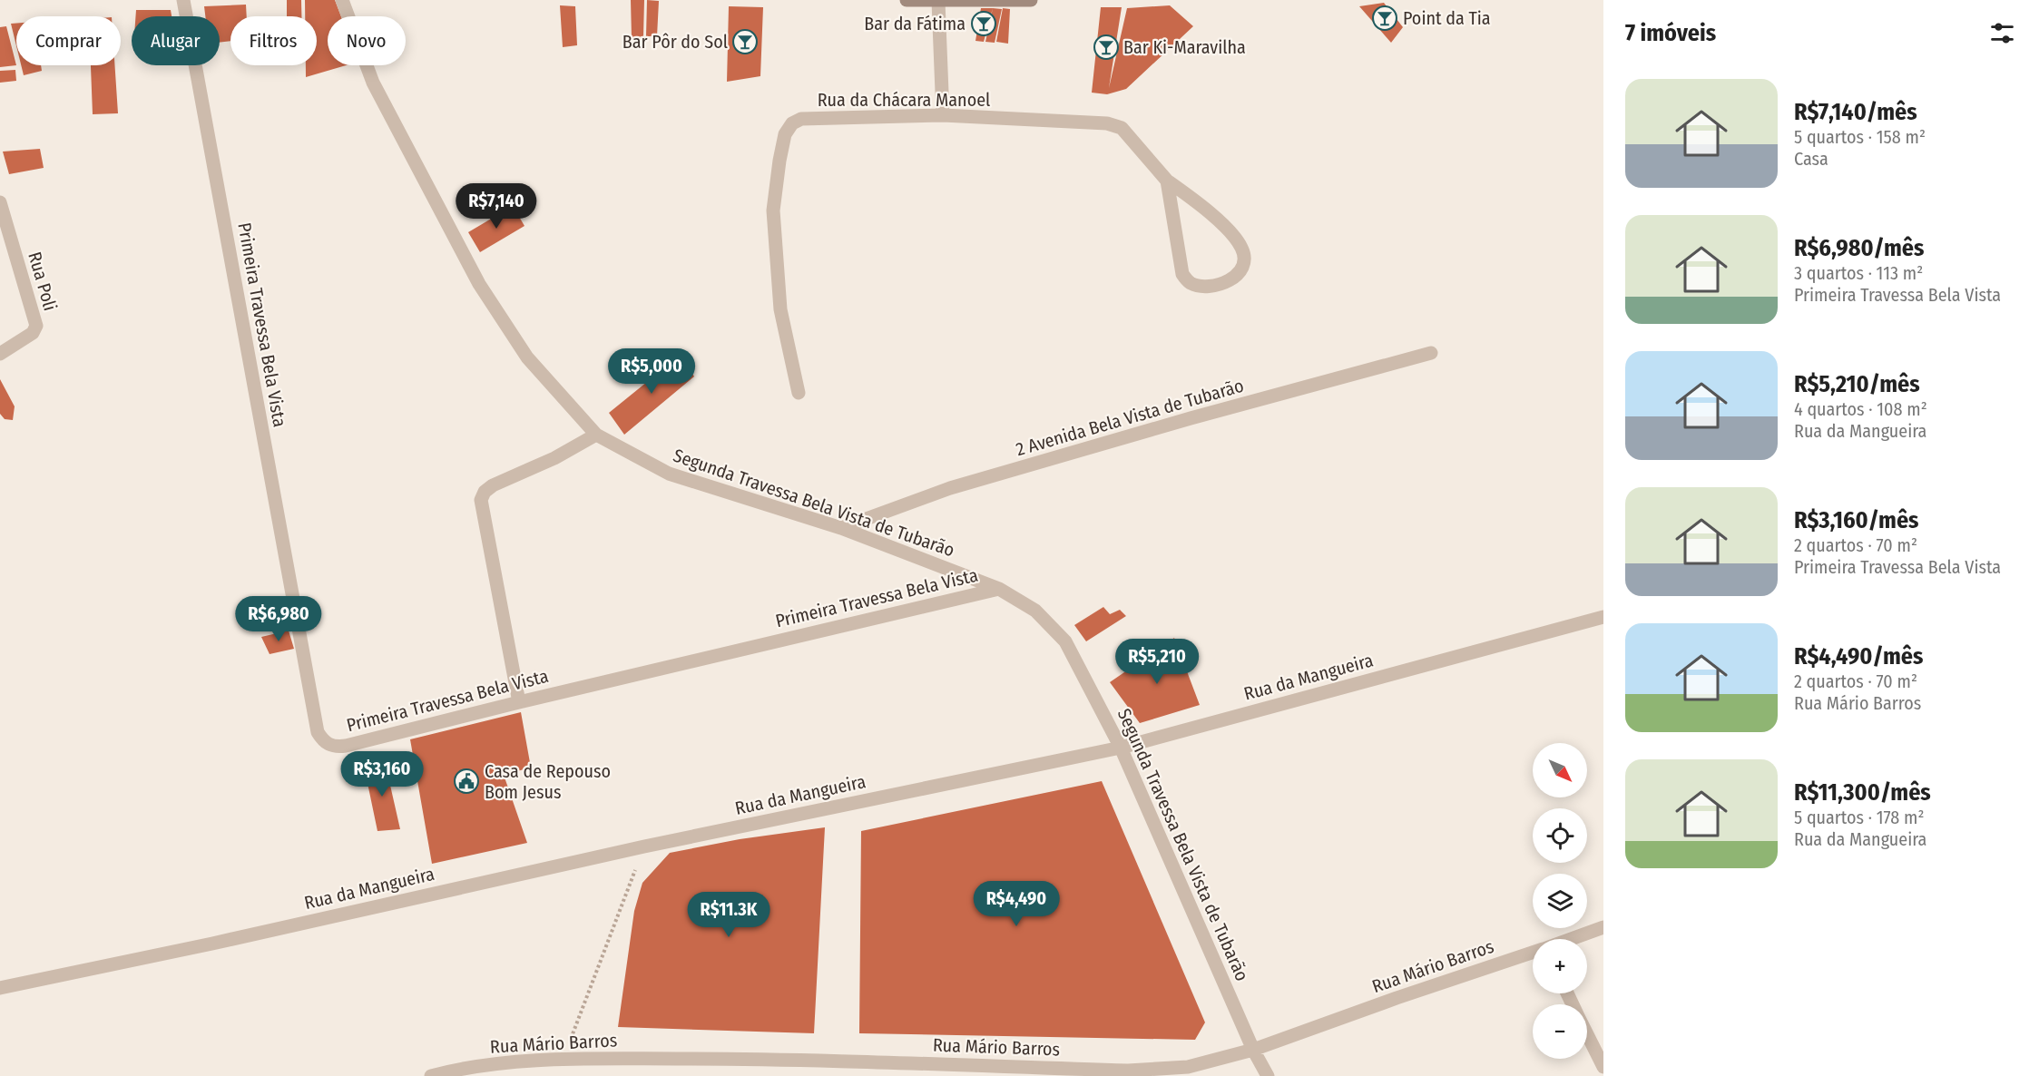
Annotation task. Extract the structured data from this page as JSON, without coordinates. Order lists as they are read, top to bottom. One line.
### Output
{"streets":{"street":["Rua da Chácara Manoel","Rua Poli","Primeira Travessa Bela Vista","2 Avenida Bela Vista de Tubarão","Segunda Travessa Bela Vista de Tubarão","Rua da Mangueira","Rua Mário Barros"]},"crossings":[["Primeira Travessa Bela Vista","Segunda Travessa Bela Vista de Tubarão"],["2 Avenida Bela Vista de Tubarão","Segunda Travessa Bela Vista de Tubarão"],["Segunda Travessa Bela Vista de Tubarão","Rua da Mangueira"],["Segunda Travessa Bela Vista de Tubarão","Rua Mário Barros"]],"places":{"bar":["Point da Tia","Bar da Fátima","Bar Pôr do Sol","Bar Ki-Maravilha"],"public building":["Casa de Repouso Bom Jesus"]},"north":"bottom right","page":{"heading":"7 imóveis","chip":["Comprar","Alugar","Filtros","Novo"],"list":[{"name":"R$7,140/mês","note":"5 quartos · 158 m² · Casa"},{"name":"R$6,980/mês","note":"3 quartos · 113 m² · Primeira Travessa Bela Vista"},{"name":"R$5,210/mês","note":"4 quartos · 108 m² · Rua da Mangueira"},{"name":"R$3,160/mês","note":"2 quartos · 70 m² · Primeira Travessa Bela Vista"},{"name":"R$4,490/mês","note":"2 quartos · 70 m² · Rua Mário Barros"},{"name":"R$11,300/mês","note":"5 quartos · 178 m² · Rua da Mangueira"}],"price":["R$7,140","R$5,000","R$6,980","R$5,210","R$3,160","R$4,490","R$11.3K"],"map_buttons":["+","−"]}}
